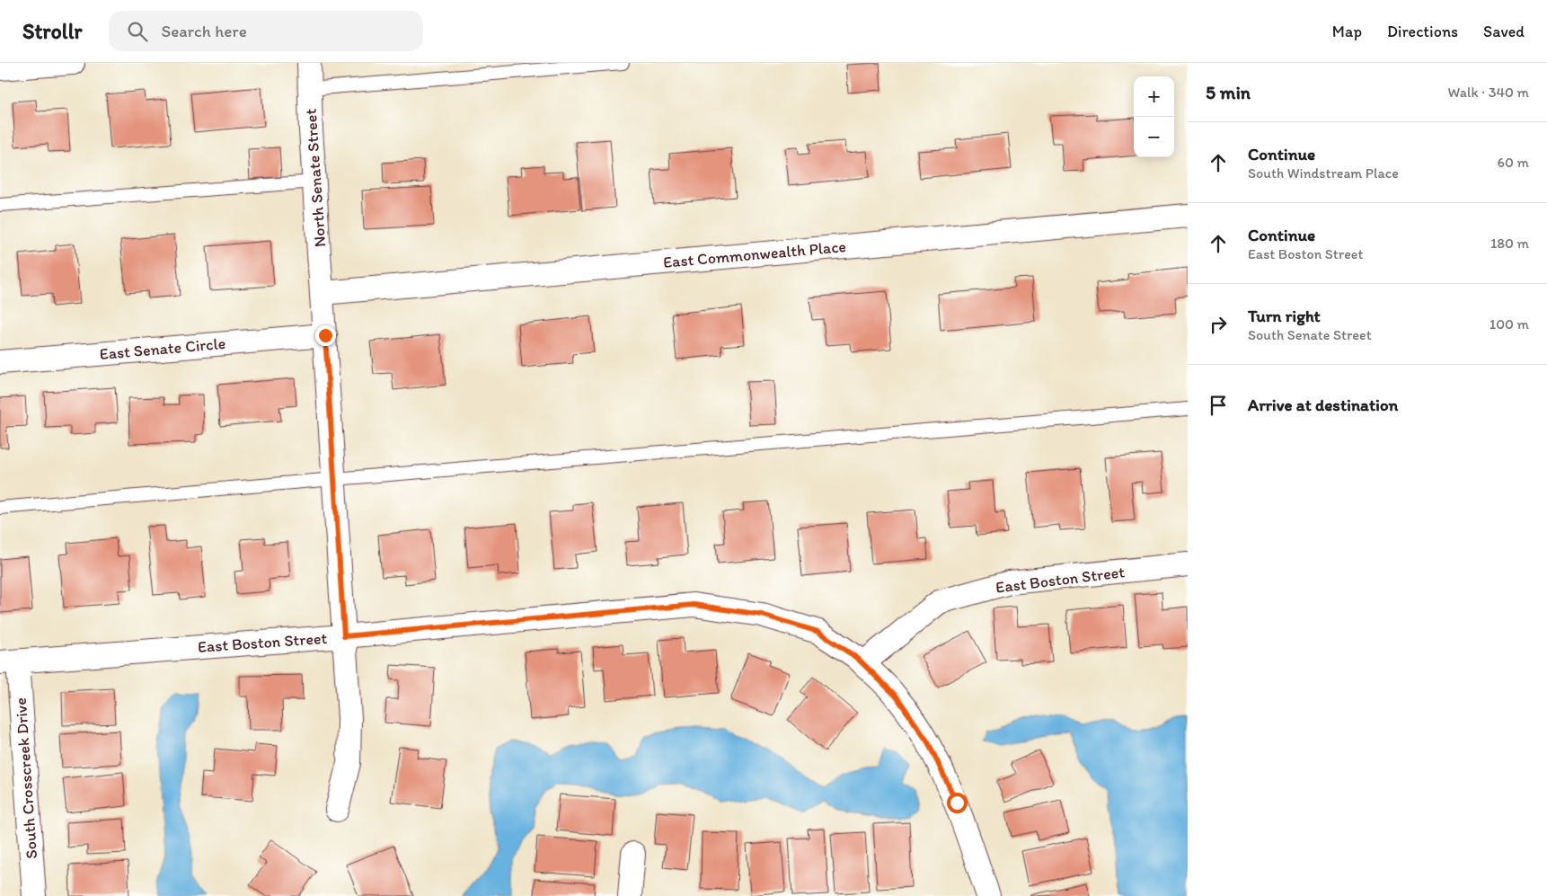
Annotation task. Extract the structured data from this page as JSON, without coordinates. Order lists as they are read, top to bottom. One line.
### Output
{"streets":{"street":["North Senate Street","East Commonwealth Place","East Senate Circle","East Boston Street","South Crosscreek Drive"]},"crossings":[["North Senate Street","East Commonwealth Place"],["North Senate Street","East Senate Circle"],["North Senate Street","East Boston Street"],["East Boston Street","South Crosscreek Drive"]],"page":{"header":"Strollr","search":"Search here","nav":["Map","Directions","Saved"],"heading":["5 min","Walk · 340 m"],"map_buttons":["+","−"],"list":[["Continue","South Windstream Place","60 m"],["Continue","East Boston Street","180 m"],["Turn right","South Senate Street","100 m"],"Arrive at destination"]}}
